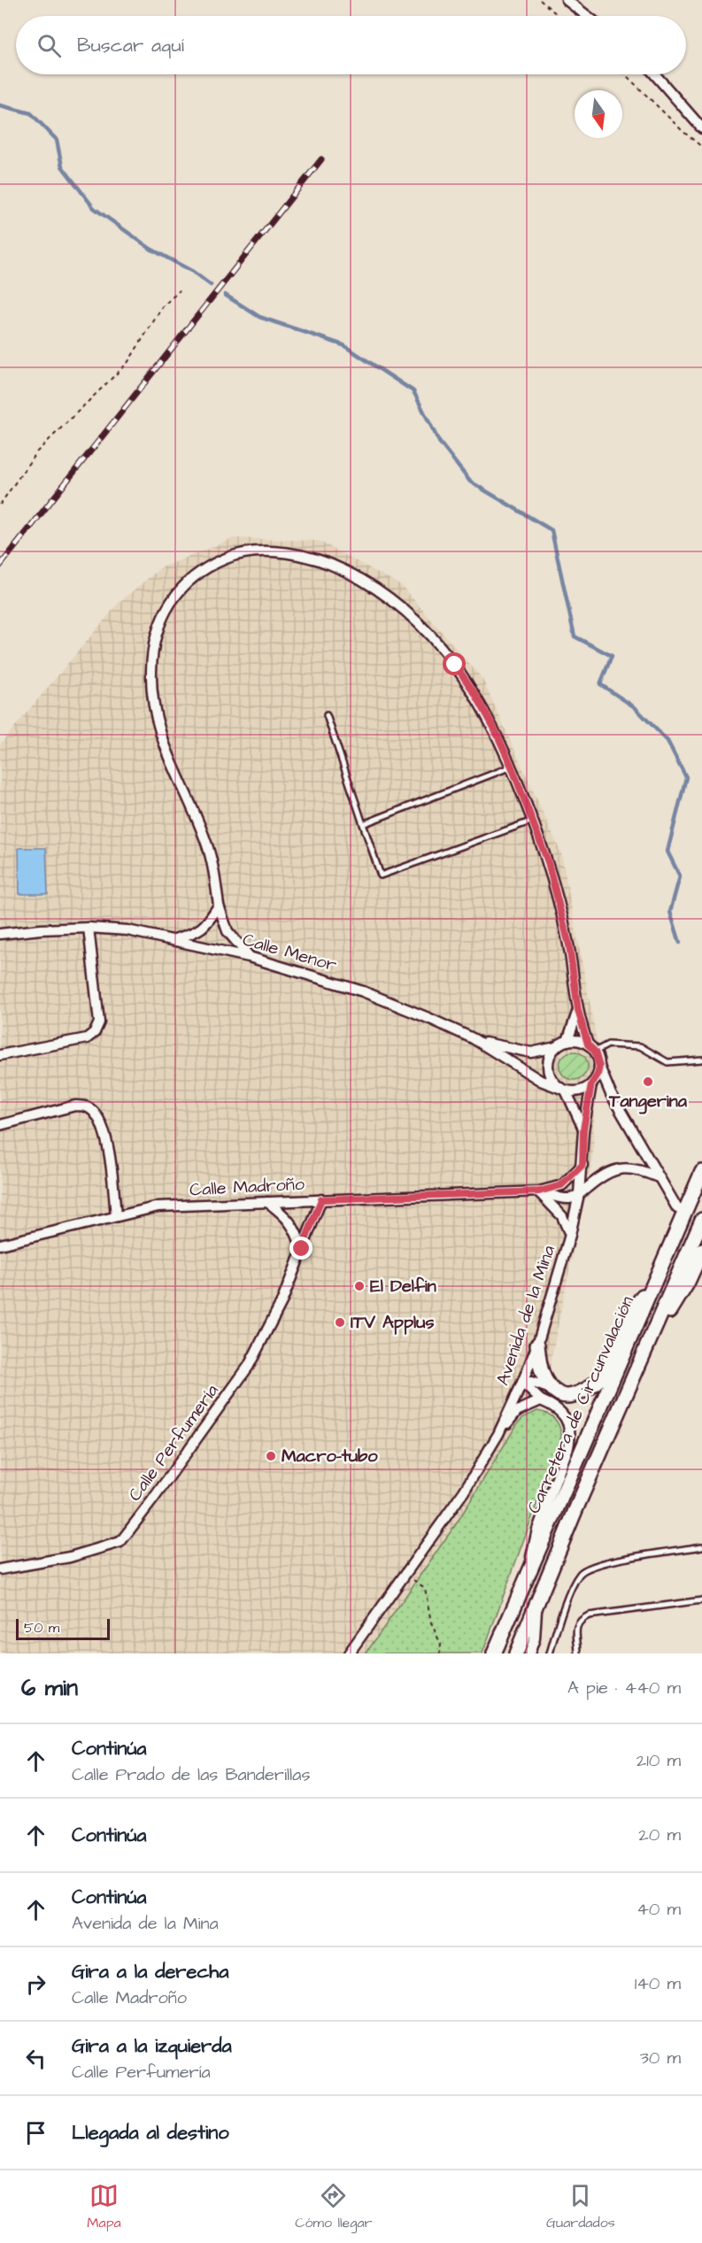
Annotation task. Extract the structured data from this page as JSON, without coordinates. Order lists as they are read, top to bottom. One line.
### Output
{"streets":{"main road":["Carretera de Circunvalación"],"street":["Calle Menor","Calle Madroño","Avenida de la Mina","Calle Perfumería"]},"crossings":[["Calle Menor","Avenida de la Mina"],["Calle Madroño","Avenida de la Mina"],["Calle Madroño","Calle Perfumería"]],"places":["Tangerina","El Delfin","ITV Applus","Macro-tubo"],"scale_bar":"50 m","north":"bottom","page":{"search":"Buscar aquí","scale":"50 m","heading":["6 min","A pie · 440 m"],"list":[["Continúa","Calle Prado de las Banderillas","210 m"],["Continúa","20 m"],["Continúa","Avenida de la Mina","40 m"],["Gira a la derecha","Calle Madroño","140 m"],["Gira a la izquierda","Calle Perfumería","30 m"],"Llegada al destino"],"nav":["Mapa","Cómo llegar","Guardados"]}}
